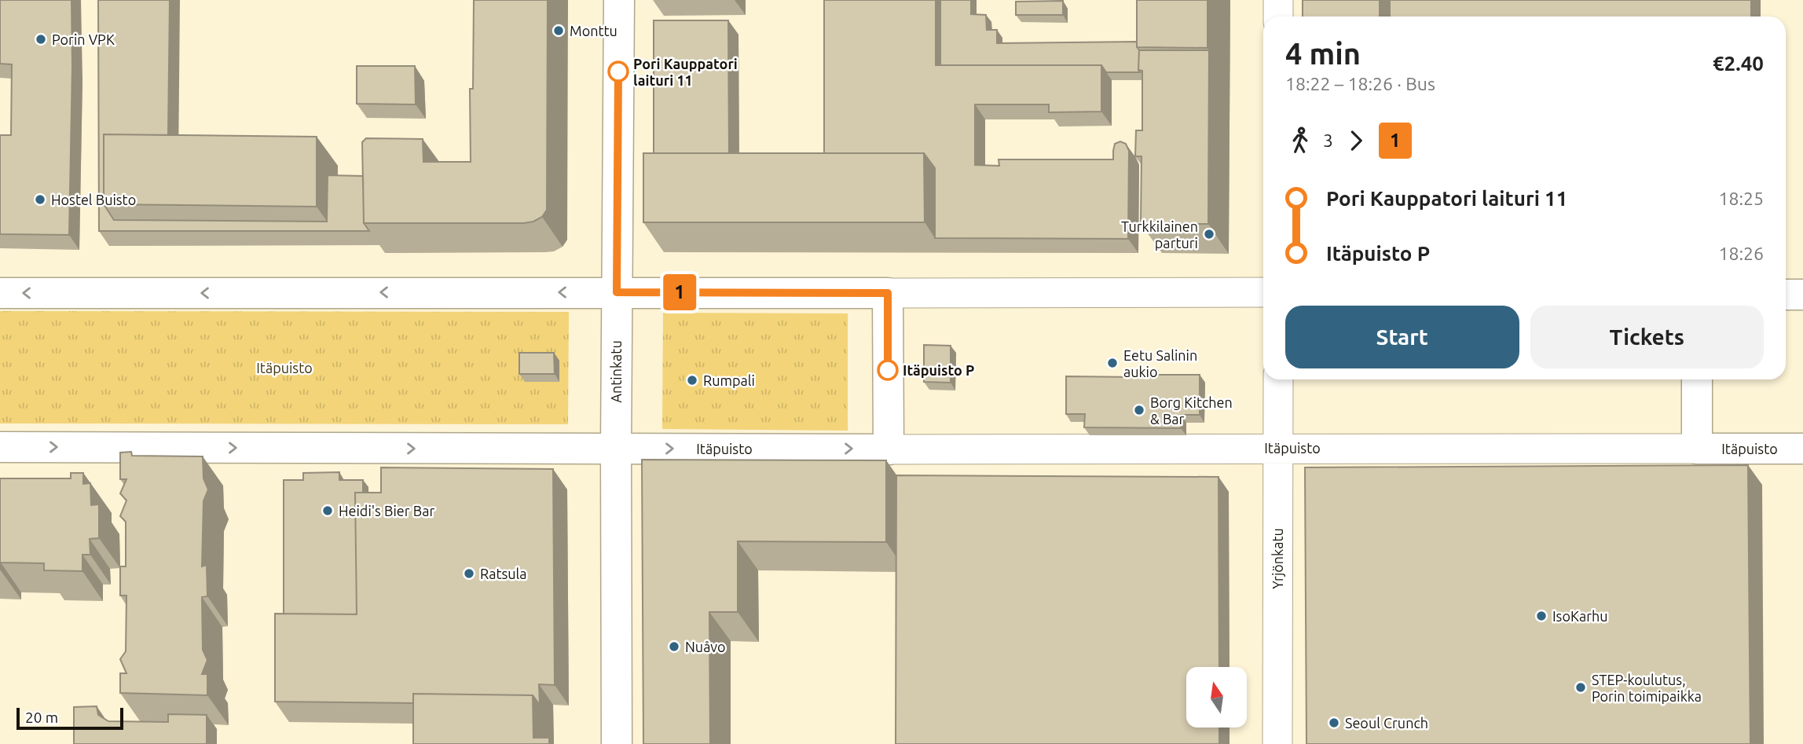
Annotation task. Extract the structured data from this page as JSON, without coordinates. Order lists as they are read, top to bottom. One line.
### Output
{"streets":{"street":["Antinkatu","Itäpuisto","Yrjönkatu"]},"crossings":[["Antinkatu","Itäpuisto"],["Itäpuisto","Yrjönkatu"]],"parks":["Itäpuisto"],"places":["Monttu","Porin VPK","Pori Kauppatori laituri 11","Hostel Buisto","Turkkilainen parturi","Eetu Salinin aukio","Itäpuisto P","Rumpali","Borg Kitchen & Bar","Heidi's Bier Bar","Ratsula","IsoKarhu","Nuåvo","STEP-koulutus, Porin toimipaikka","Seoul Crunch"],"lines":["bus line 1"],"scale_bar":"20 m","north":"top","page":{"on_map":"1","heading":["4 min","18:22 – 18:26 · Bus","€2.40"],"legs":["3","1"],"list":[{"name":"Pori Kauppatori laituri 11","value":"18:25"},{"name":"Itäpuisto P","value":"18:26"}],"buttons":["Start","Tickets"],"scale":"20 m"}}
